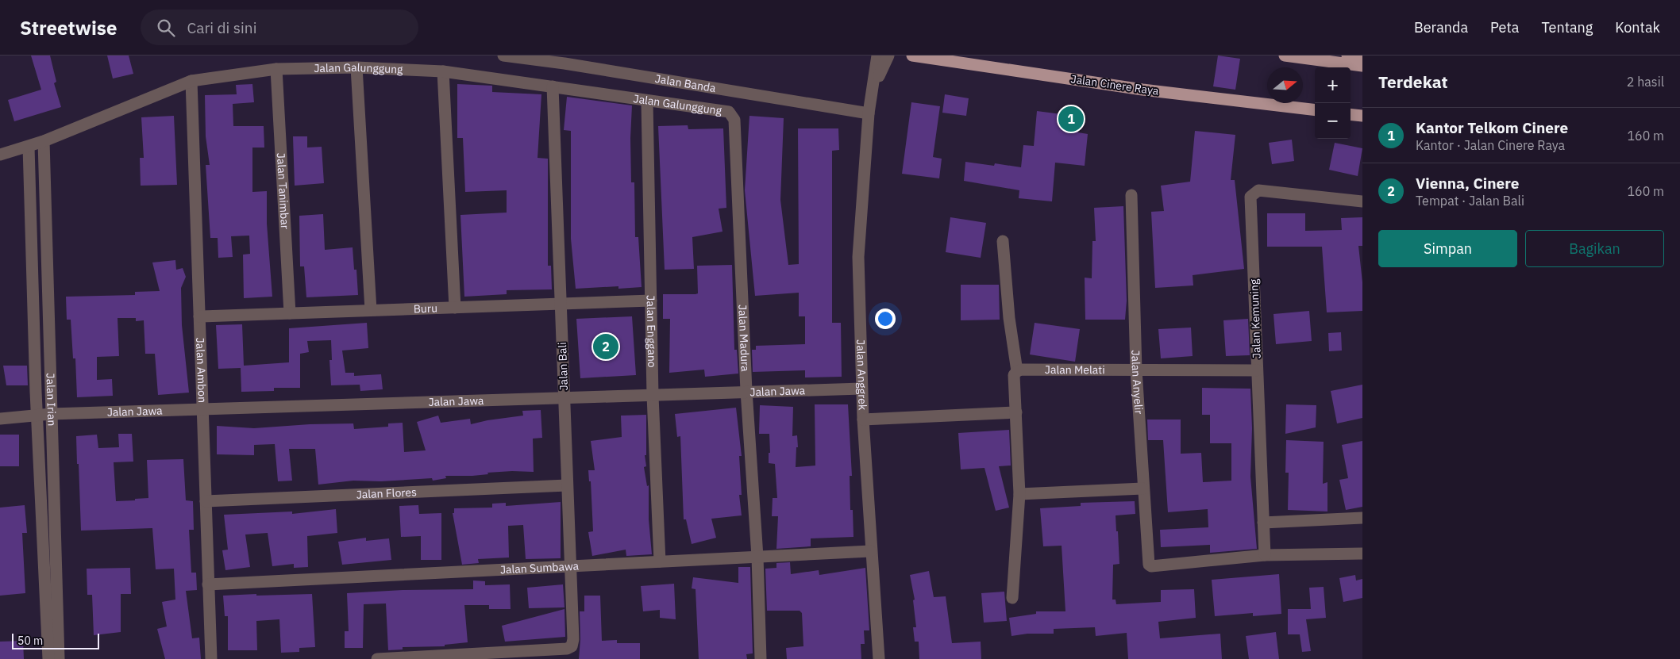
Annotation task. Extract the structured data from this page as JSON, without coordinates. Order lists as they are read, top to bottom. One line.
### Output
{"streets":{"main road":["Jalan Cinere Raya"],"street":["Jalan Galunggung","Jalan Banda","Jalan Tanimbar","Buru","Jalan Kemuning","Jalan Enggano","Jalan Madura","Jalan Bali","Jalan Ambon","Jalan Melati","Jalan Anggrek","Jalan Anyelir","Jalan Jawa","Jalan Irian","Jalan Flores","Jalan Sumbawa"]},"crossings":[["Jalan Galunggung","Jalan Tanimbar"],["Jalan Galunggung","Jalan Enggano"],["Jalan Galunggung","Jalan Madura"],["Jalan Galunggung","Jalan Bali"],["Jalan Galunggung","Jalan Ambon"],["Jalan Galunggung","Jalan Irian"],["Jalan Banda","Jalan Anggrek"],["Jalan Tanimbar","Buru"],["Buru","Jalan Enggano"],["Buru","Jalan Bali"],["Buru","Jalan Ambon"],["Jalan Kemuning","Jalan Melati"],["Jalan Kemuning","Jalan Anyelir"],["Jalan Enggano","Jalan Jawa"],["Jalan Enggano","Jalan Sumbawa"],["Jalan Madura","Jalan Jawa"],["Jalan Madura","Jalan Sumbawa"],["Jalan Bali","Jalan Jawa"],["Jalan Bali","Jalan Flores"],["Jalan Bali","Jalan Sumbawa"],["Jalan Ambon","Jalan Jawa"],["Jalan Ambon","Jalan Flores"],["Jalan Ambon","Jalan Sumbawa"],["Jalan Melati","Jalan Anyelir"],["Jalan Anggrek","Jalan Jawa"],["Jalan Anggrek","Jalan Sumbawa"],["Jalan Jawa","Jalan Irian"]],"scale_bar":"50 m","north":"right","page":{"header":"Streetwise","search":"Cari di sini","nav":["Beranda","Peta","Tentang","Kontak"],"heading":["Terdekat","2 hasil"],"map_buttons":["+","−"],"pins":["1","2"],"list":[{"mark":"1","name":"Kantor Telkom Cinere","note":"Kantor · Jalan Cinere Raya","value":"160 m"},{"mark":"2","name":"Vienna, Cinere","note":"Tempat · Jalan Bali","value":"160 m"}],"buttons":["Simpan","Bagikan"],"scale":"50 m"}}
